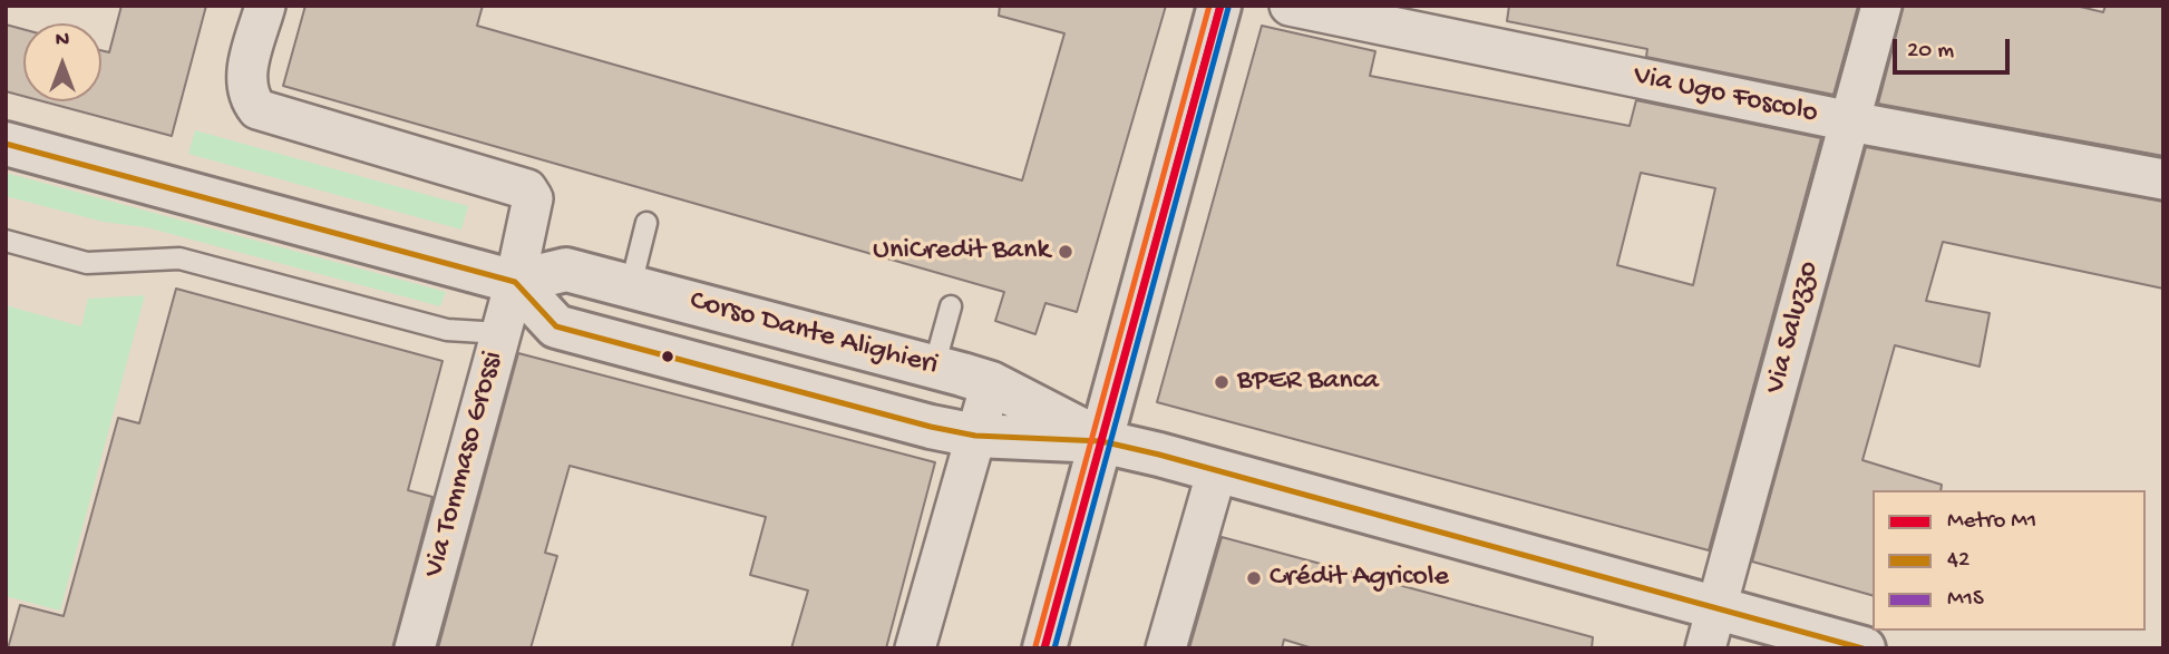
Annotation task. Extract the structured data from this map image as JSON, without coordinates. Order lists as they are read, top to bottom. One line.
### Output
{"streets":{"street":["Via Ugo Foscolo","Via Saluzzo","Corso Dante Alighieri","Via Tommaso Grossi"]},"crossings":[["Via Ugo Foscolo","Via Saluzzo"],["Via Saluzzo","Corso Dante Alighieri"],["Corso Dante Alighieri","Via Tommaso Grossi"]],"places":["UniCredit Bank","BPER Banca","Crédit Agricole"],"lines":["metro line M1","transit line M1S","transit line 42"],"legend":["Metro M1","42","M1S"],"scale_bar":"20 m","north":"top"}
